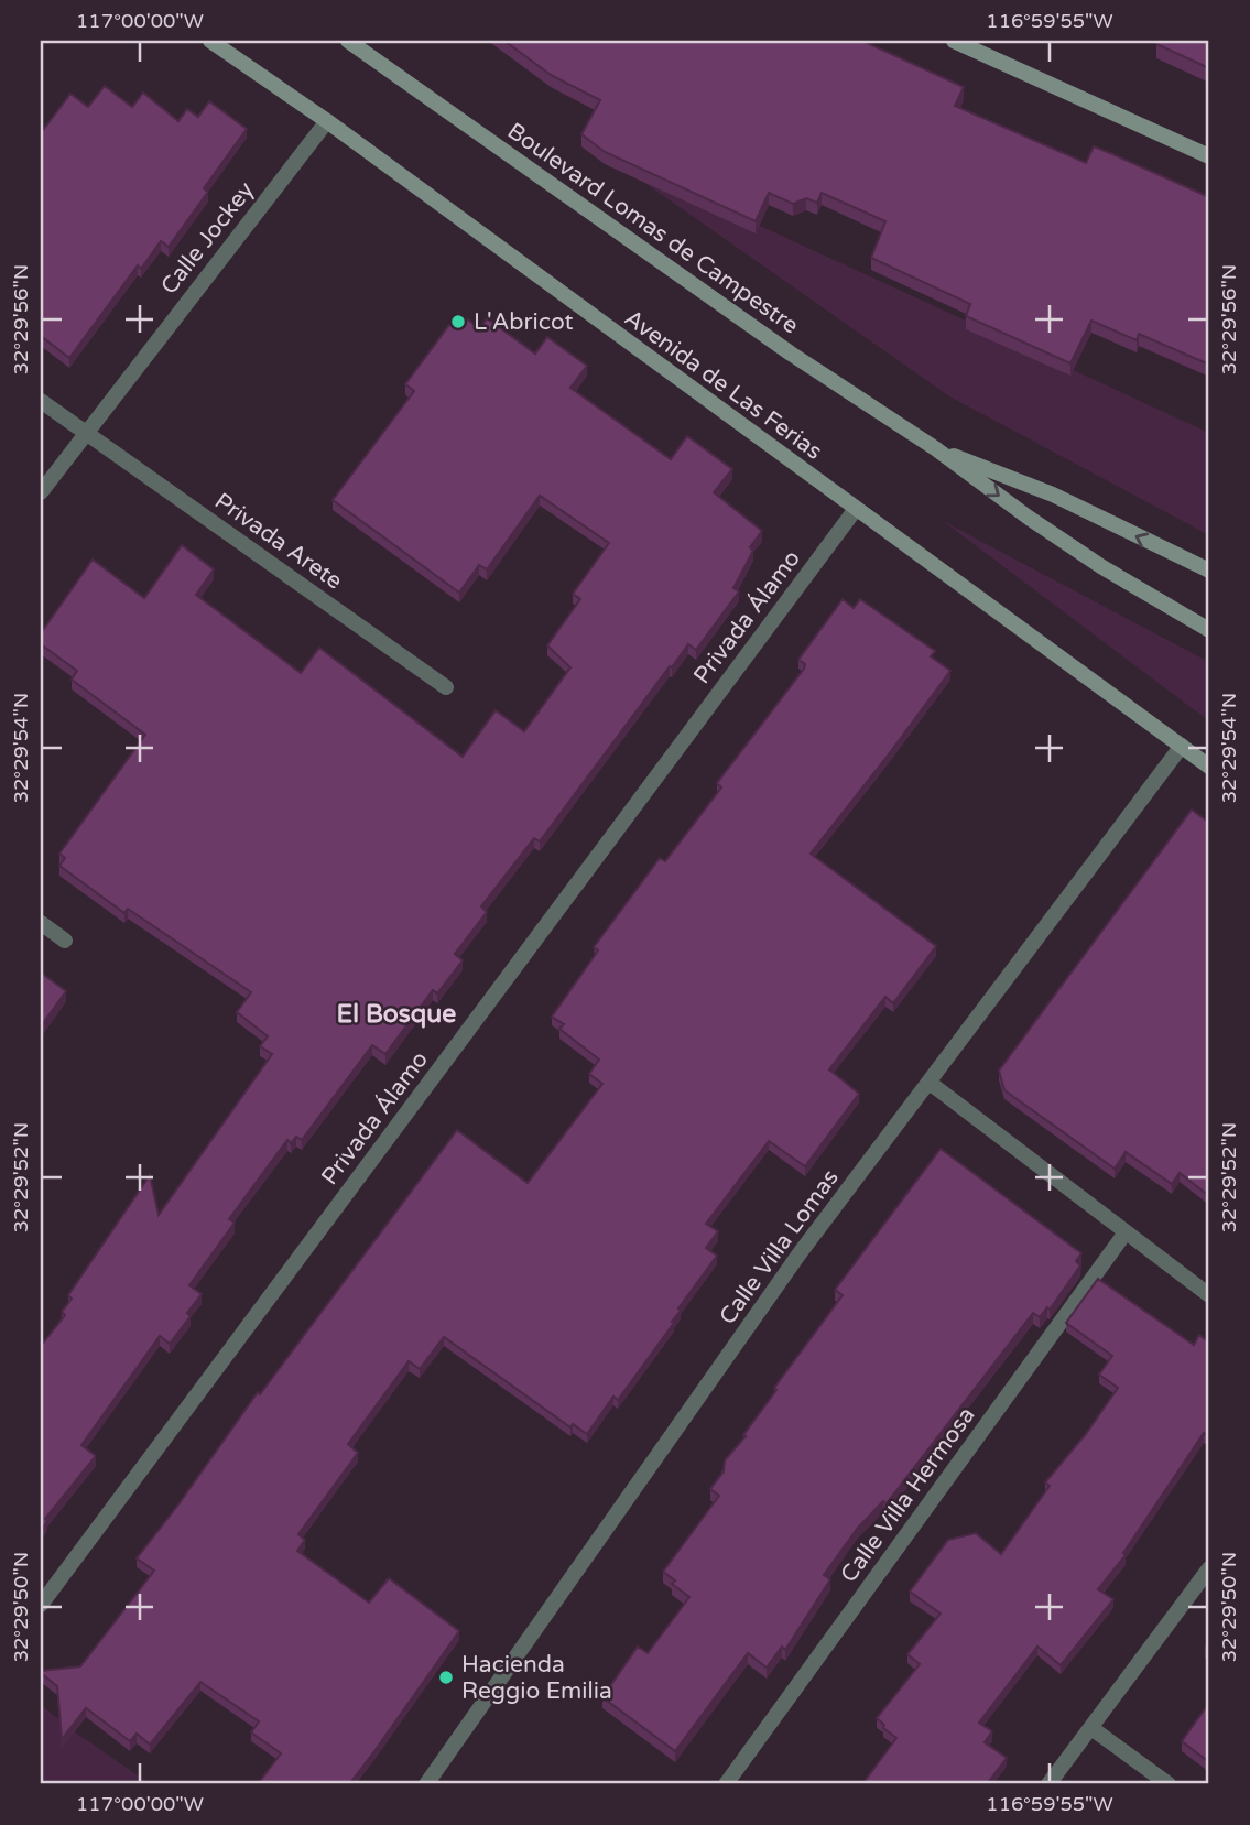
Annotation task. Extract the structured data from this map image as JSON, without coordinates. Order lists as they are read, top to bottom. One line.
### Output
{"streets":{"main road":["Boulevard Lomas de Campestre","Avenida de Las Ferias"],"street":["Calle Jockey","Privada Arete","Privada Álamo","Calle Villa Lomas","Calle Villa Hermosa"]},"crossings":[["Calle Jockey","Avenida de Las Ferias"],["Calle Jockey","Privada Arete"],["Avenida de Las Ferias","Privada Álamo"],["Avenida de Las Ferias","Calle Villa Lomas"]],"districts":["El Bosque"],"places":["L'Abricot","Hacienda Reggio Emilia"],"coordinates":["117°00'00\"W","116°59'55\"W","32°29'56\"N","32°29'54\"N","32°29'52\"N","32°29'50\"N"]}
